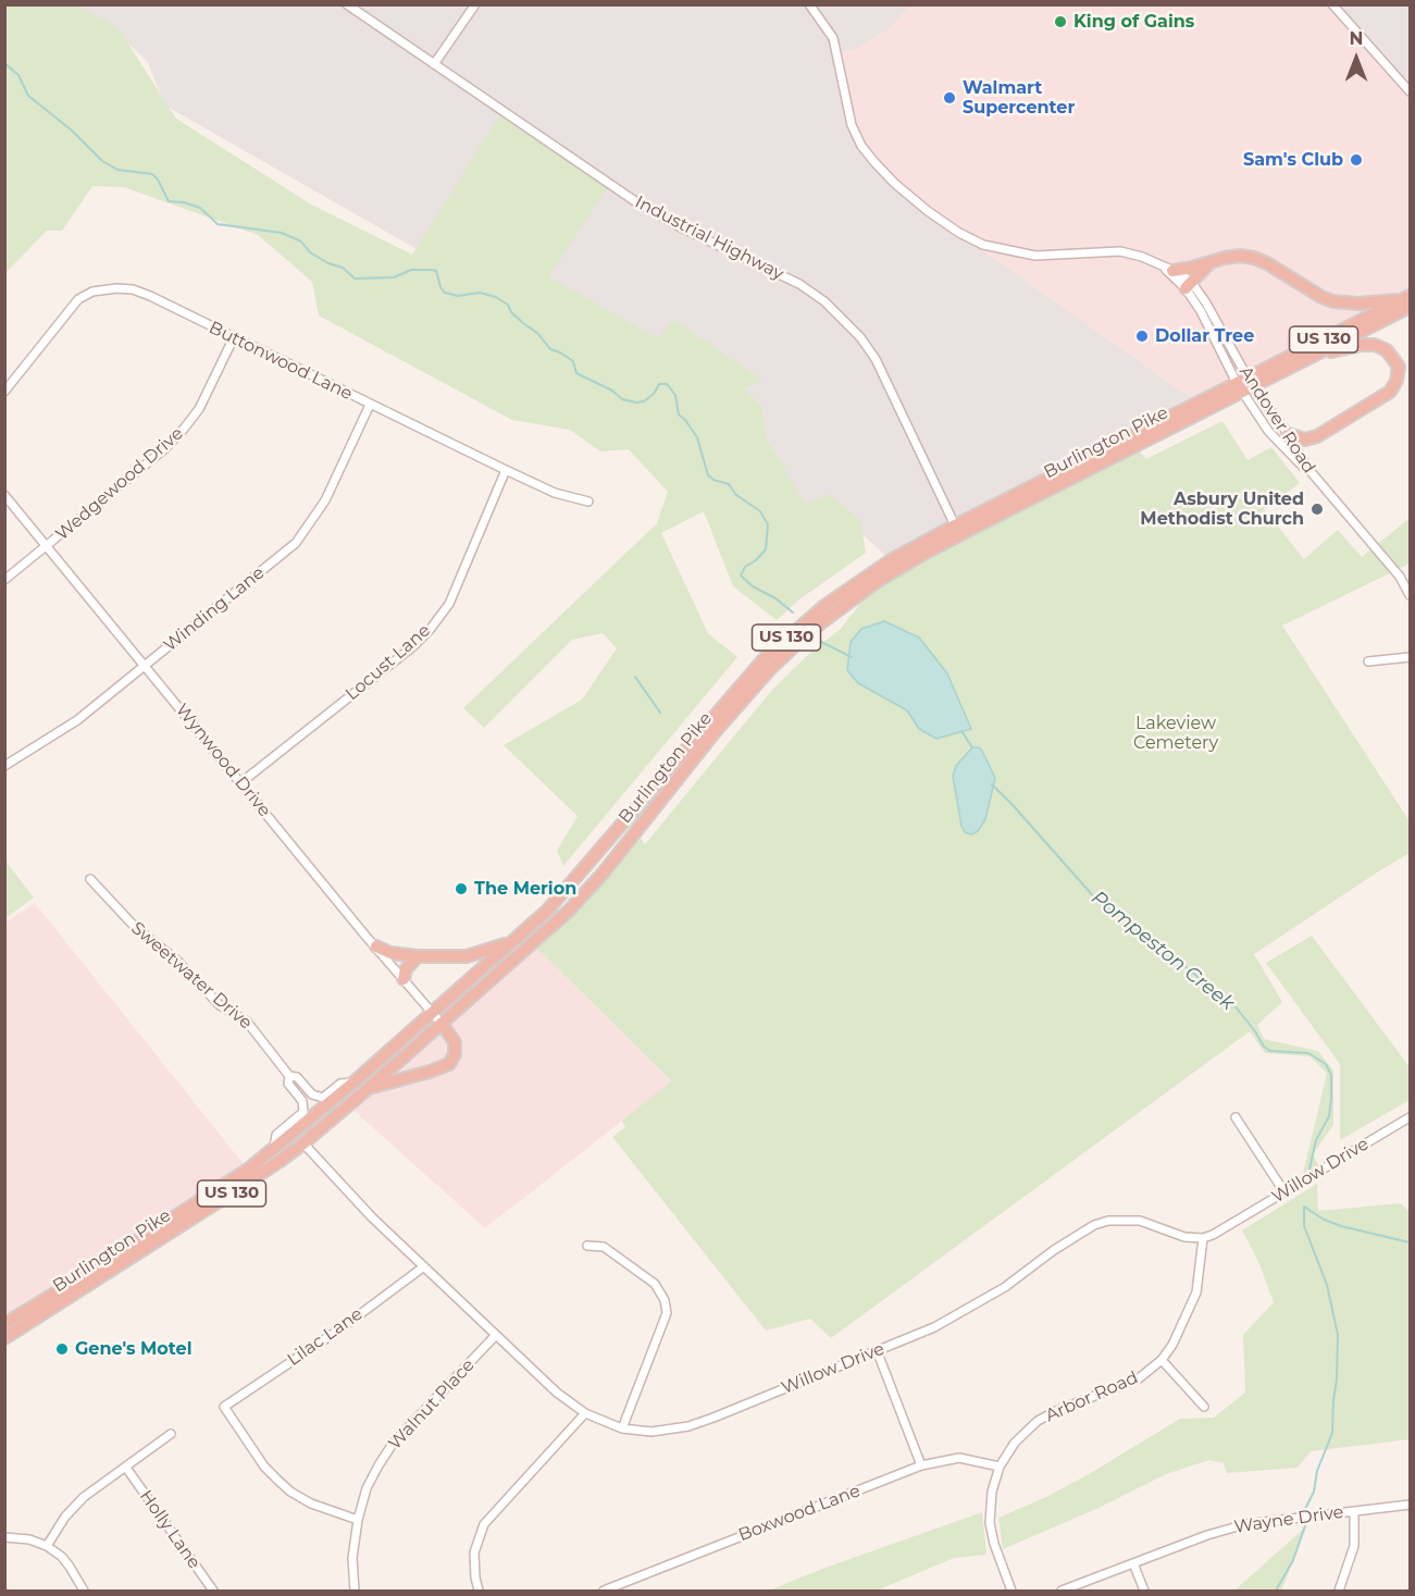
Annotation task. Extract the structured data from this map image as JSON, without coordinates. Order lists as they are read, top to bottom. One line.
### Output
{"streets":{"highway":["US 130","Burlington Pike"],"street":["Industrial Highway","Buttonwood Lane","Andover Road","Wedgewood Drive","Winding Lane","Locust Lane","Wynwood Drive","Sweetwater Drive","Willow Drive","Lilac Lane","Arbor Road","Walnut Place","Boxwood Lane","Wayne Drive","Holly Lane"]},"crossings":[["Industrial Highway","Burlington Pike"],["Buttonwood Lane","Wedgewood Drive"],["Buttonwood Lane","Winding Lane"],["Buttonwood Lane","Locust Lane"],["Andover Road","Burlington Pike"],["Burlington Pike","Wynwood Drive"],["Burlington Pike","Sweetwater Drive"],["Burlington Pike","Willow Drive"],["Wedgewood Drive","Wynwood Drive"],["Winding Lane","Wynwood Drive"],["Locust Lane","Wynwood Drive"],["Willow Drive","Lilac Lane"],["Willow Drive","Arbor Road"],["Willow Drive","Walnut Place"],["Lilac Lane","Walnut Place"],["Arbor Road","Boxwood Lane"]],"water":["Pompeston Creek"],"parks":["Lakeview Cemetery"],"places":["King of Gains","Walmart Supercenter","Sam's Club","Dollar Tree","Asbury United Methodist Church","The Merion","Gene's Motel"],"north":"top"}
